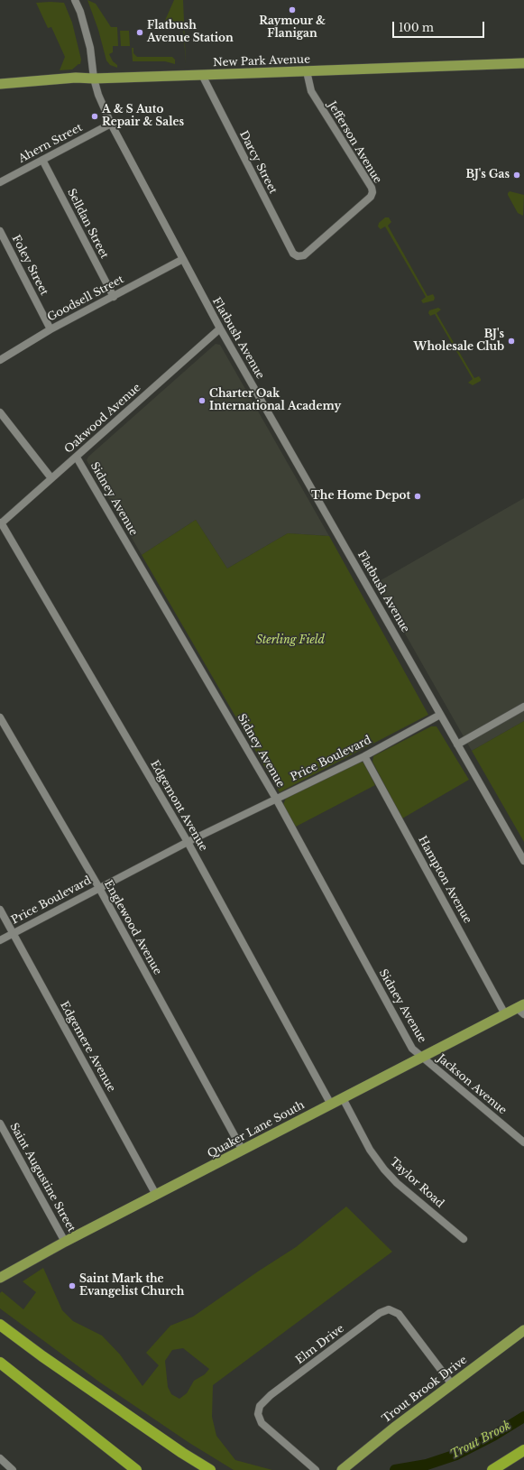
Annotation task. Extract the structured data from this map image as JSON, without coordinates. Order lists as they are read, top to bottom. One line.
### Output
{"streets":{"main road":["New Park Avenue","Quaker Lane South","Trout Brook Drive"],"street":["Jefferson Avenue","Ahern Street","Darcy Street","Selldan Street","Foley Street","Goodsell Street","Flatbush Avenue","Oakwood Avenue","Sidney Avenue","Price Boulevard","Edgemont Avenue","Hampton Avenue","Englewood Avenue","Edgemere Avenue","Jackson Avenue","Saint Augustine Street","Taylor Road","Elm Drive"]},"crossings":[["New Park Avenue","Jefferson Avenue"],["New Park Avenue","Darcy Street"],["New Park Avenue","Flatbush Avenue"],["Jefferson Avenue","Darcy Street"],["Ahern Street","Selldan Street"],["Ahern Street","Flatbush Avenue"],["Selldan Street","Goodsell Street"],["Foley Street","Goodsell Street"],["Goodsell Street","Flatbush Avenue"],["Flatbush Avenue","Oakwood Avenue"],["Flatbush Avenue","Price Boulevard"],["Oakwood Avenue","Sidney Avenue"],["Oakwood Avenue","Edgemont Avenue"],["Sidney Avenue","Price Boulevard"],["Sidney Avenue","Jackson Avenue"],["Sidney Avenue","Quaker Lane South"],["Price Boulevard","Edgemont Avenue"],["Price Boulevard","Hampton Avenue"],["Price Boulevard","Englewood Avenue"],["Price Boulevard","Edgemere Avenue"],["Edgemont Avenue","Quaker Lane South"],["Hampton Avenue","Quaker Lane South"],["Englewood Avenue","Quaker Lane South"],["Edgemere Avenue","Quaker Lane South"],["Jackson Avenue","Quaker Lane South"],["Quaker Lane South","Saint Augustine Street"],["Quaker Lane South","Taylor Road"],["Elm Drive","Trout Brook Drive"]],"water":["Trout Brook"],"parks":["Sterling Field"],"places":["Raymour & Flanigan","Flatbush Avenue Station","A & S Auto Repair & Sales","BJ's Gas","BJ's Wholesale Club","Charter Oak International Academy","The Home Depot","Saint Mark the Evangelist Church"],"scale_bar":"100 m"}
